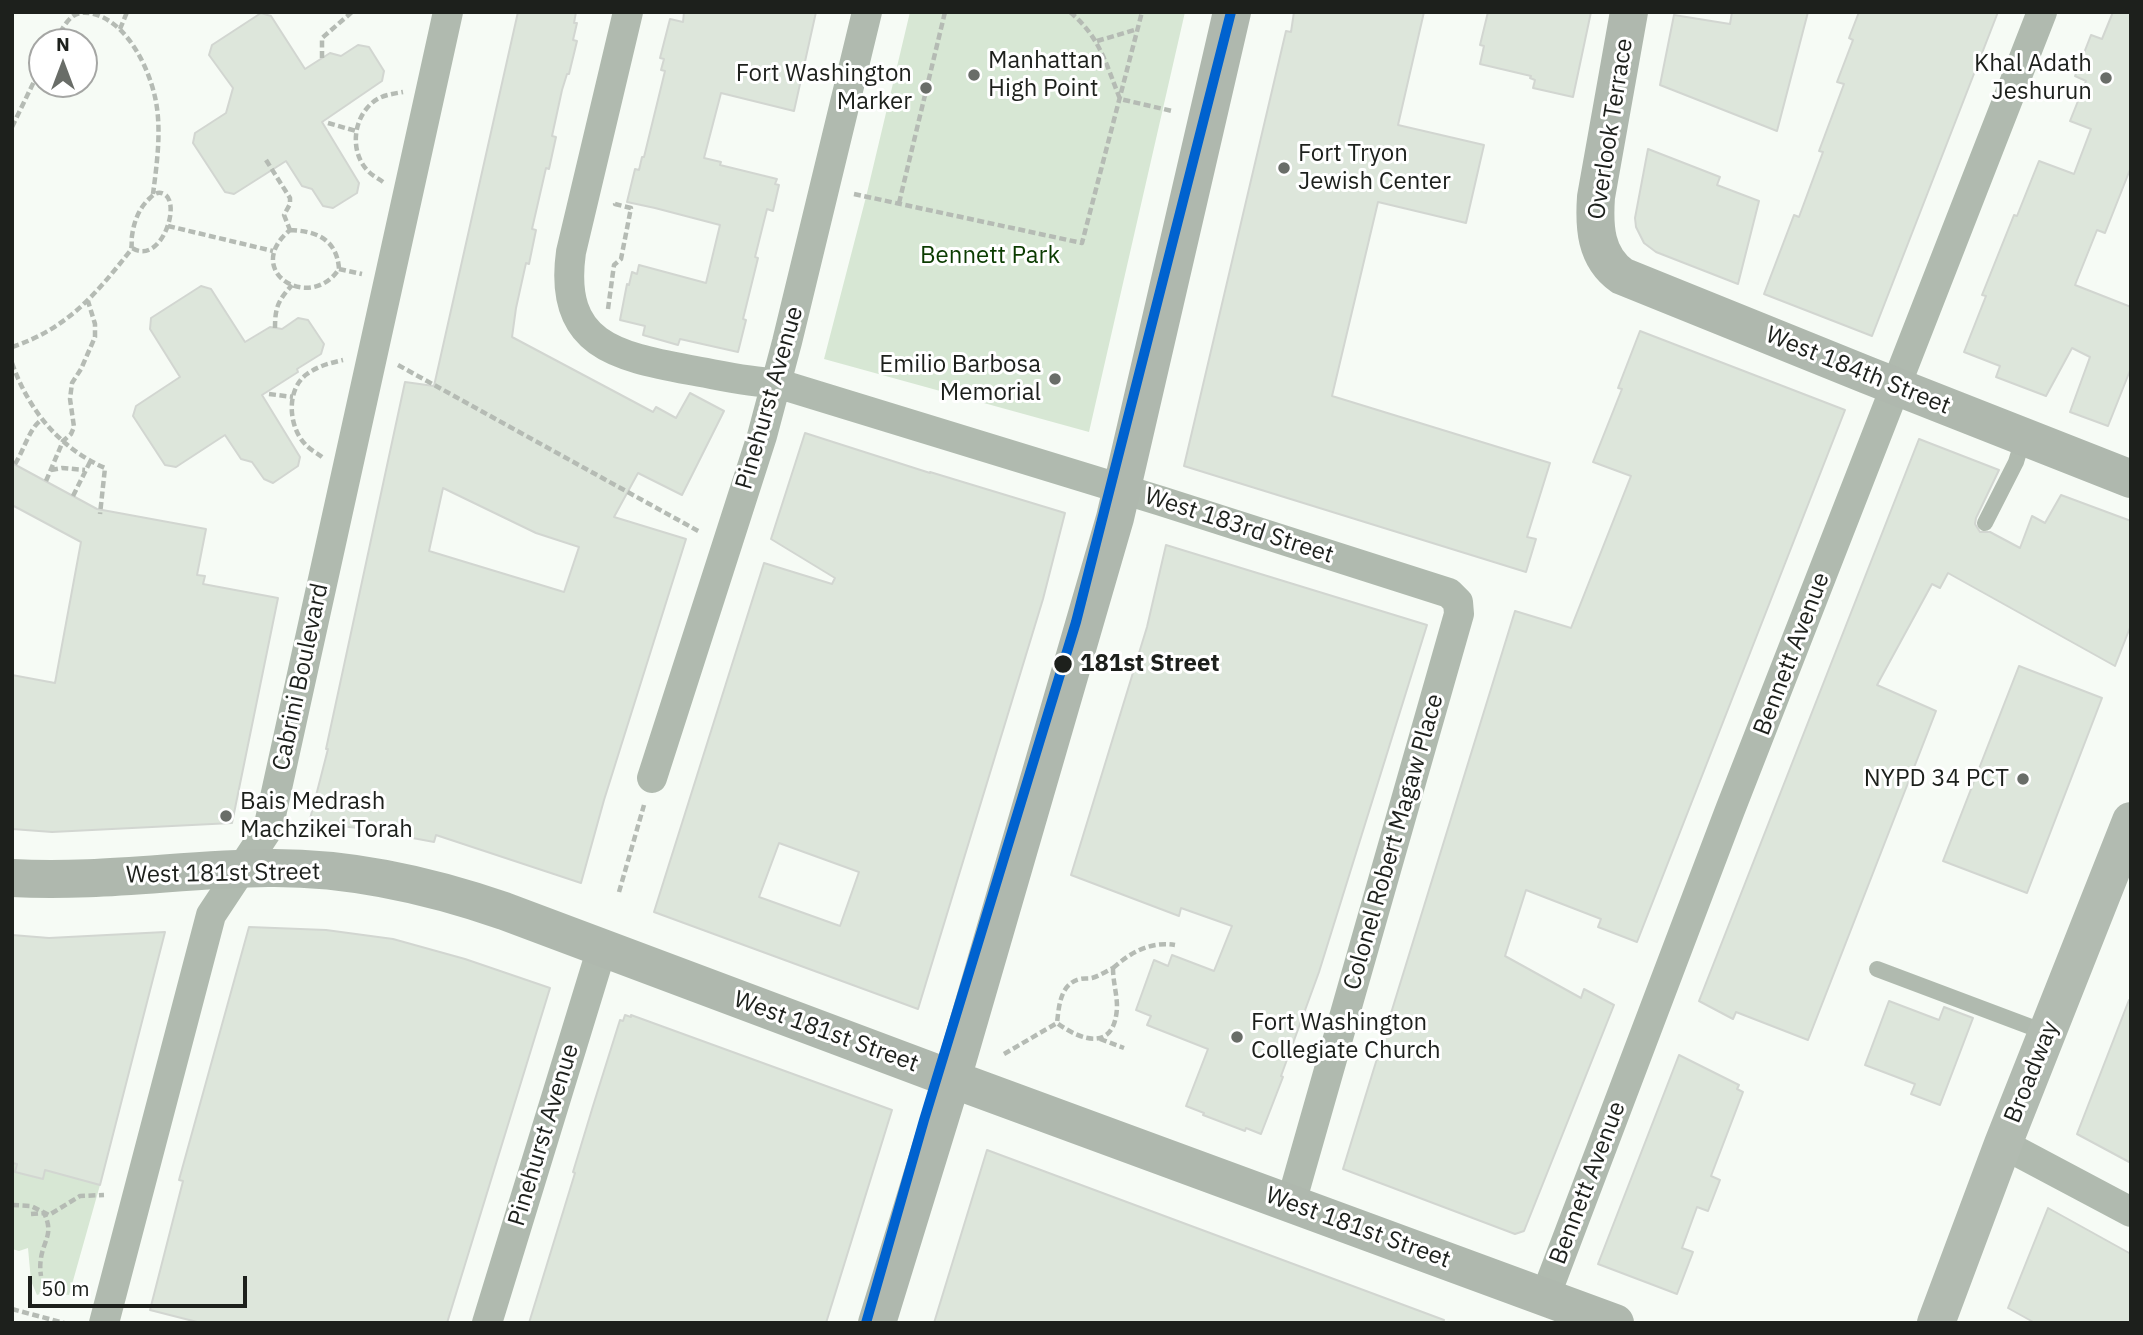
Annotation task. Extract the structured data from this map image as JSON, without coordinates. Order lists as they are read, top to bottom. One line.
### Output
{"streets":{"main road":["Overlook Terrace","West 184th Street","West 181st Street","Broadway"],"street":["Pinehurst Avenue","West 183rd Street","Bennett Avenue","Cabrini Boulevard","Colonel Robert Magaw Place"]},"crossings":[["Overlook Terrace","West 184th Street"],["West 184th Street","Bennett Avenue"],["Pinehurst Avenue","West 183rd Street"],["Pinehurst Avenue","West 181st Street"],["West 183rd Street","Colonel Robert Magaw Place"],["Bennett Avenue","West 181st Street"],["Cabrini Boulevard","West 181st Street"],["Colonel Robert Magaw Place","West 181st Street"]],"parks":["Bennett Park"],"places":["Manhattan High Point","Khal Adath Jeshurun","Fort Washington Marker","Fort Tryon Jewish Center","Emilio Barbosa Memorial","181st Street","NYPD 34 PCT","Bais Medrash Machzikei Torah","Fort Washington Collegiate Church"],"scale_bar":"50 m","north":"top"}
